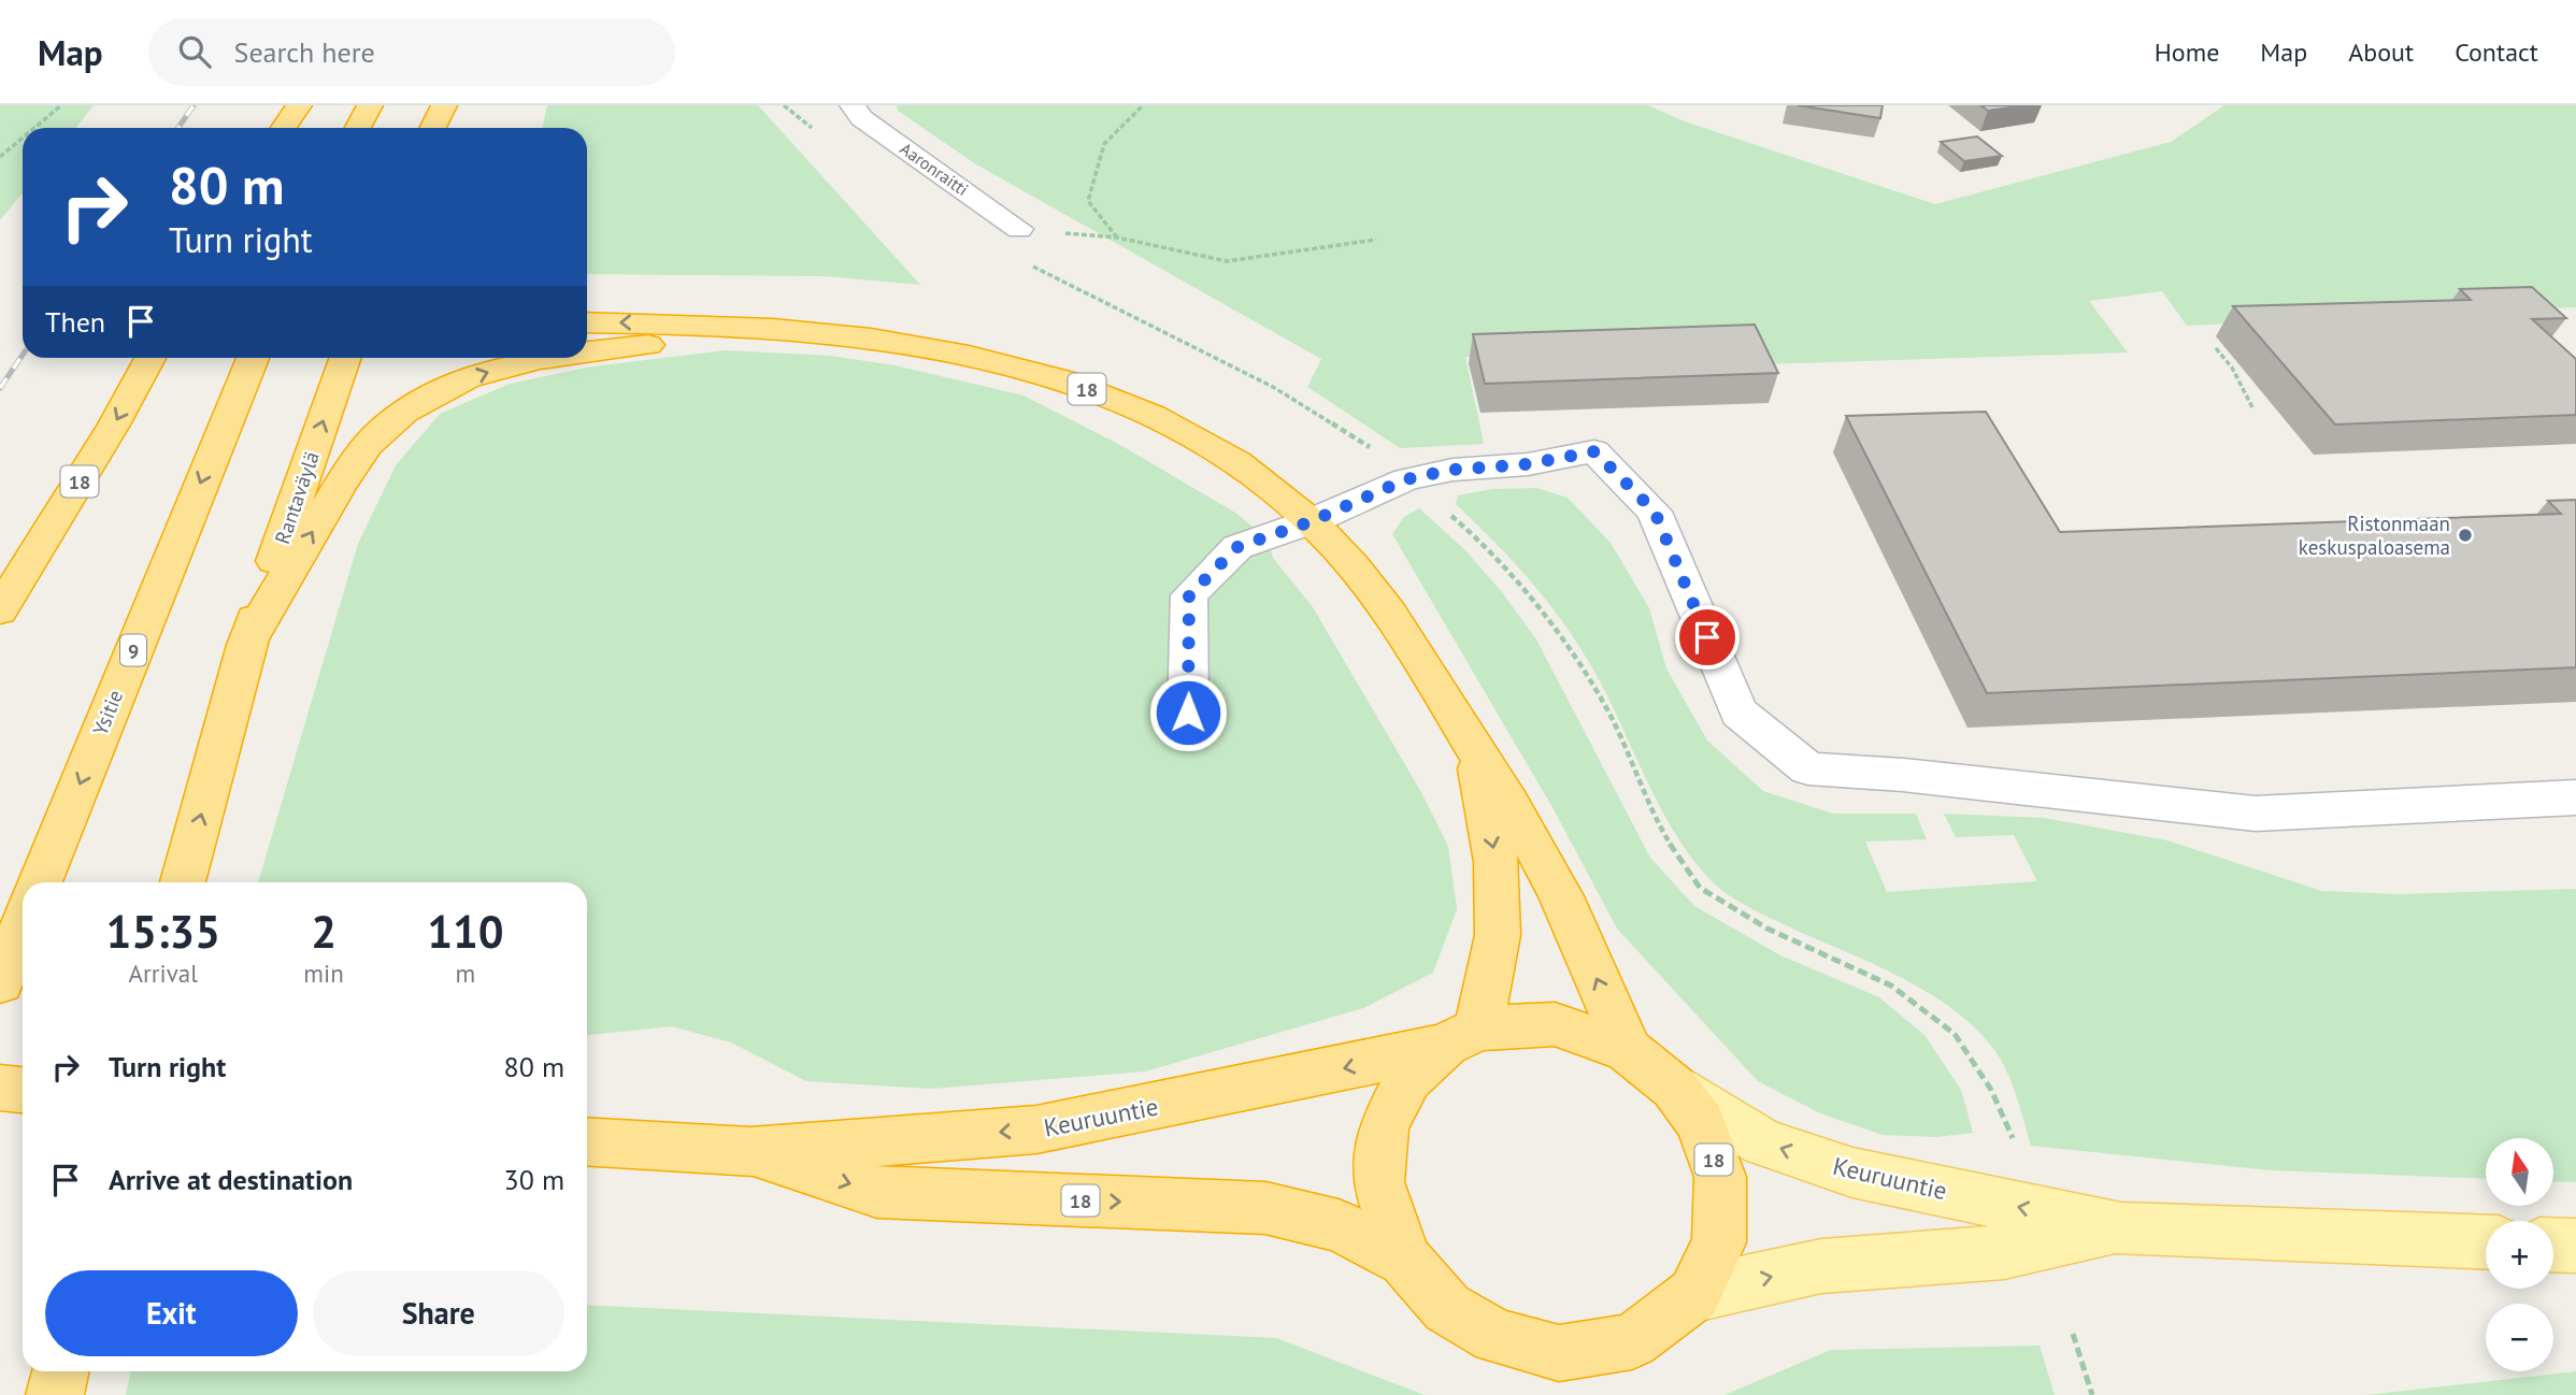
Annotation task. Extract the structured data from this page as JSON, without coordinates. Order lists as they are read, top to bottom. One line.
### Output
{"streets":{"highway":["18","Rantaväylä","9","Ysitie","Keuruuntie"],"lane":["Aaronraitti"]},"crossings":[["18","Keuruuntie"]],"places":["Ristonmaan keskuspaloasema"],"north":"top","page":{"header":"Map","search":"Search here","nav":["Home","Map","About","Contact"],"turn":["80 m","Turn right"],"then":"Then","eta":["15:35","Arrival","2","min","110","m"],"list":[{"name":"Turn right","value":"80 m"},{"name":"Arrive at destination","value":"30 m"}],"map_buttons":["+","−"],"buttons":["Exit","Share"]}}
